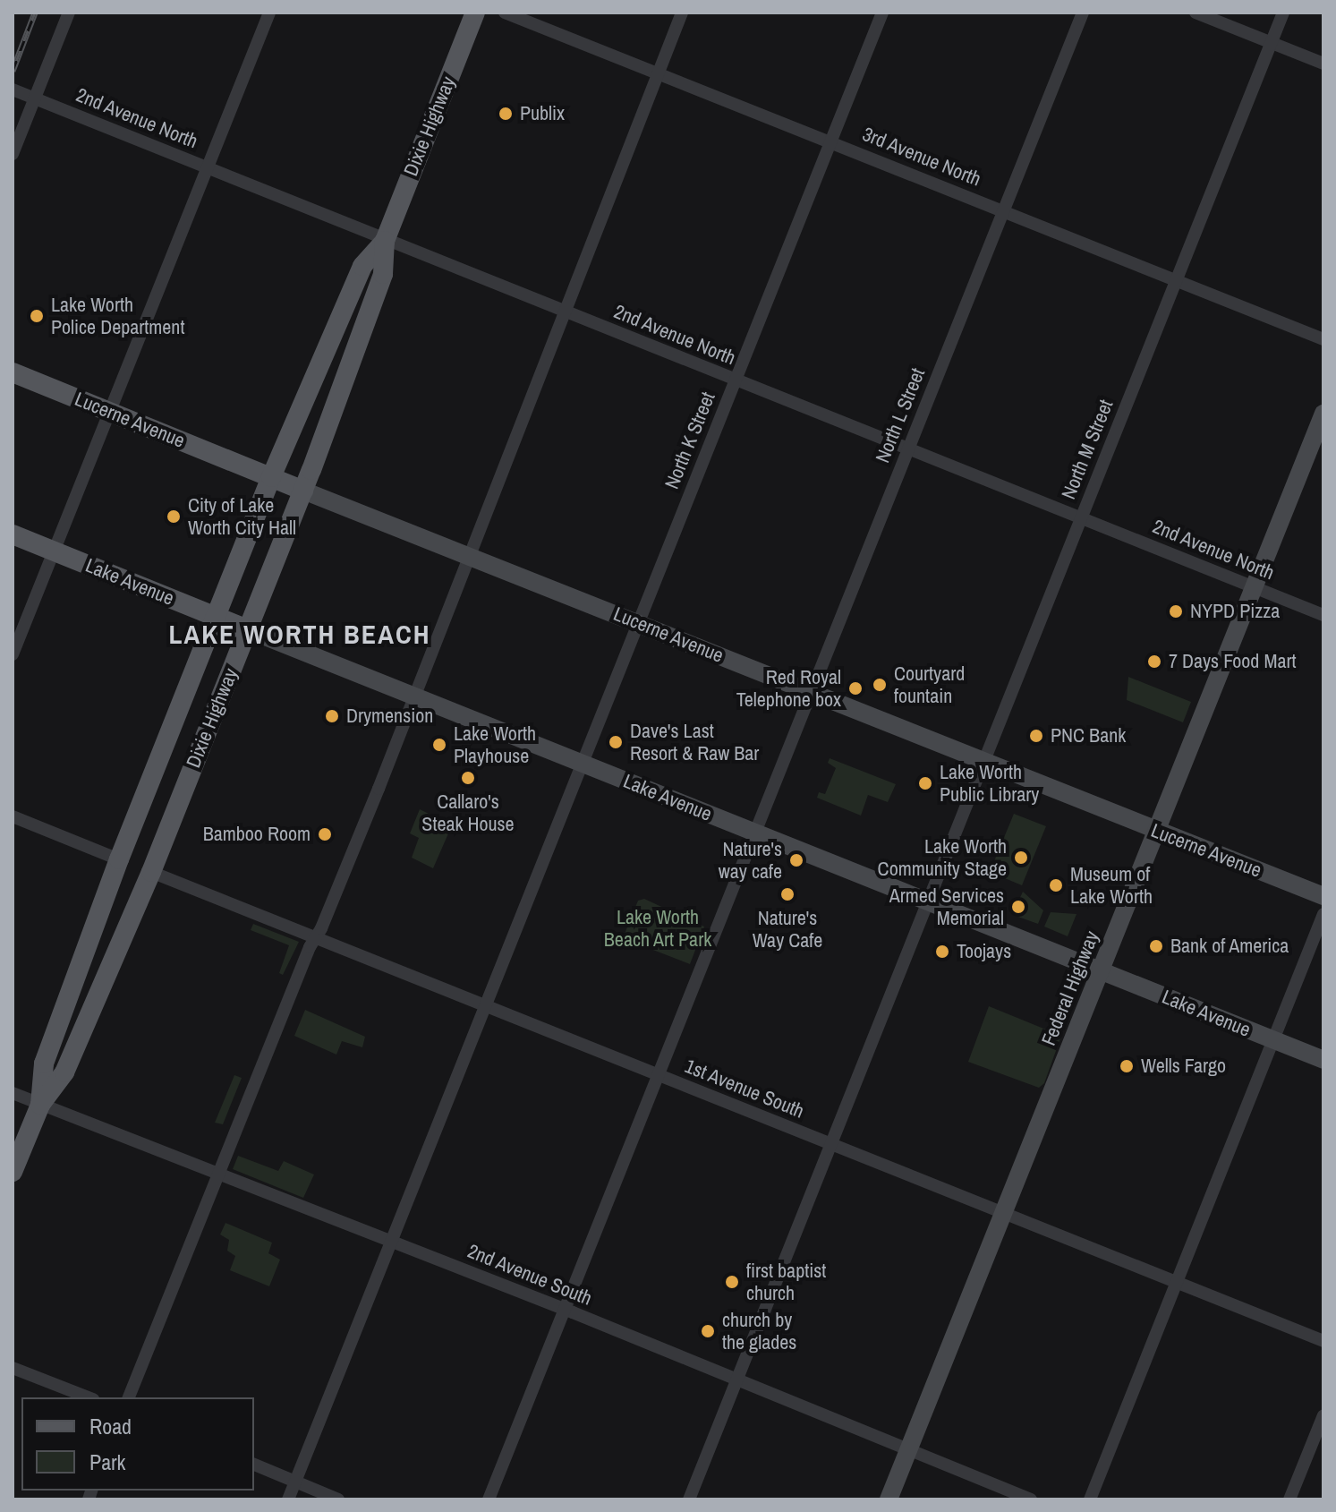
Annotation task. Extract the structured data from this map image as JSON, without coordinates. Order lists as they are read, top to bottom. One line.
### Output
{"streets":{"main road":["Dixie Highway","Lucerne Avenue","Lake Avenue","Federal Highway"],"street":["2nd Avenue North","3rd Avenue North","North L Street","North K Street","North M Street","1st Avenue South","2nd Avenue South"]},"crossings":[["2nd Avenue North","Dixie Highway"],["2nd Avenue North","North L Street"],["2nd Avenue North","North K Street"],["2nd Avenue North","North M Street"],["2nd Avenue North","Federal Highway"],["Dixie Highway","Lucerne Avenue"],["Dixie Highway","Lake Avenue"],["Dixie Highway","1st Avenue South"],["Dixie Highway","2nd Avenue South"],["3rd Avenue North","North L Street"],["3rd Avenue North","North K Street"],["3rd Avenue North","North M Street"],["North L Street","Lucerne Avenue"],["North L Street","Lake Avenue"],["North L Street","1st Avenue South"],["North L Street","2nd Avenue South"],["Lucerne Avenue","North K Street"],["Lucerne Avenue","North M Street"],["Lucerne Avenue","Federal Highway"],["North K Street","Lake Avenue"],["North K Street","1st Avenue South"],["North K Street","2nd Avenue South"],["North M Street","Lake Avenue"],["North M Street","1st Avenue South"],["North M Street","2nd Avenue South"],["Lake Avenue","Federal Highway"],["Federal Highway","1st Avenue South"],["Federal Highway","2nd Avenue South"]],"districts":["LAKE WORTH BEACH"],"parks":["Lake Worth Beach Art Park"],"places":["Publix","Lake Worth Police Department","City of Lake Worth City Hall","NYPD Pizza","7 Days Food Mart","Courtyard fountain","Red Royal Telephone box","Drymension","PNC Bank","Dave's Last Resort & Raw Bar","Lake Worth Playhouse","Callaro's Steak House","Lake Worth Public Library","Bamboo Room","Lake Worth Community Stage","Nature's way cafe","Museum of Lake Worth","Nature's Way Cafe","Armed Services Memorial","Bank of America","Toojays","Wells Fargo","first baptist church","church by the glades"],"legend":["Road","Park"]}
